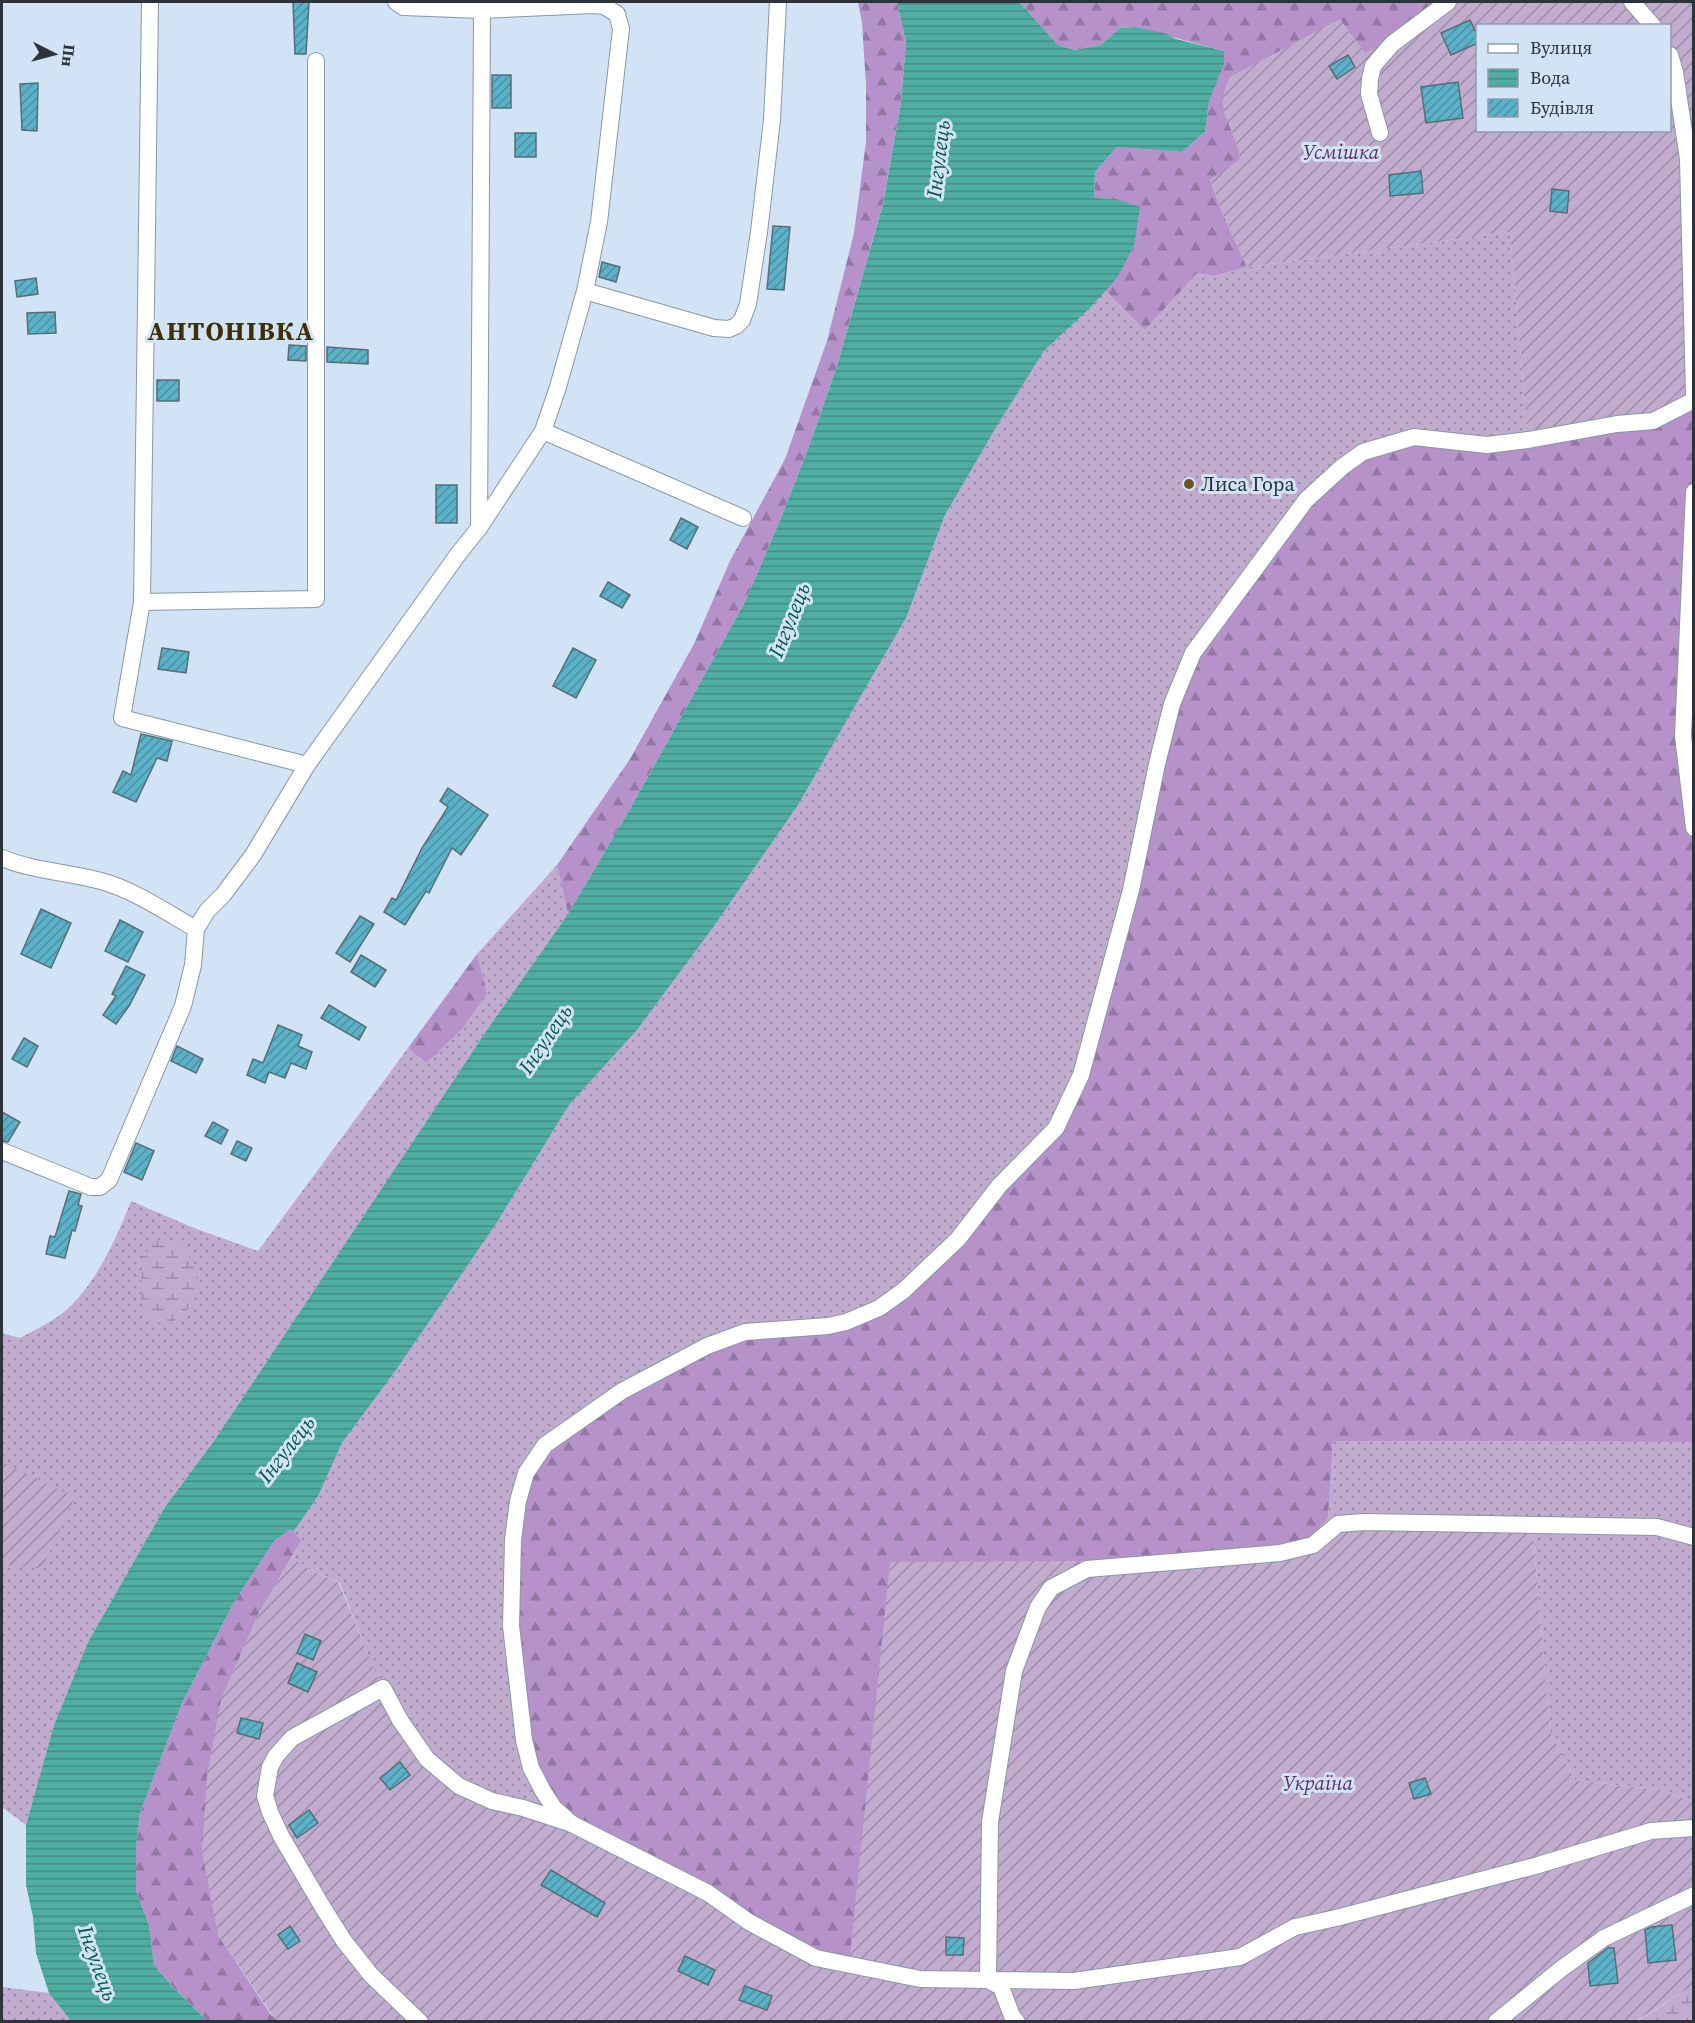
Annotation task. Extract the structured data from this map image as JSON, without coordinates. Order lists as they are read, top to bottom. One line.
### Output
{"districts":["АНТОНІВКА"],"water":["Інгулець"],"parks":["Усмішка","Україна"],"places":["Лиса Гора"],"legend":["Вулиця","Вода","Будівля"],"north":"right"}
